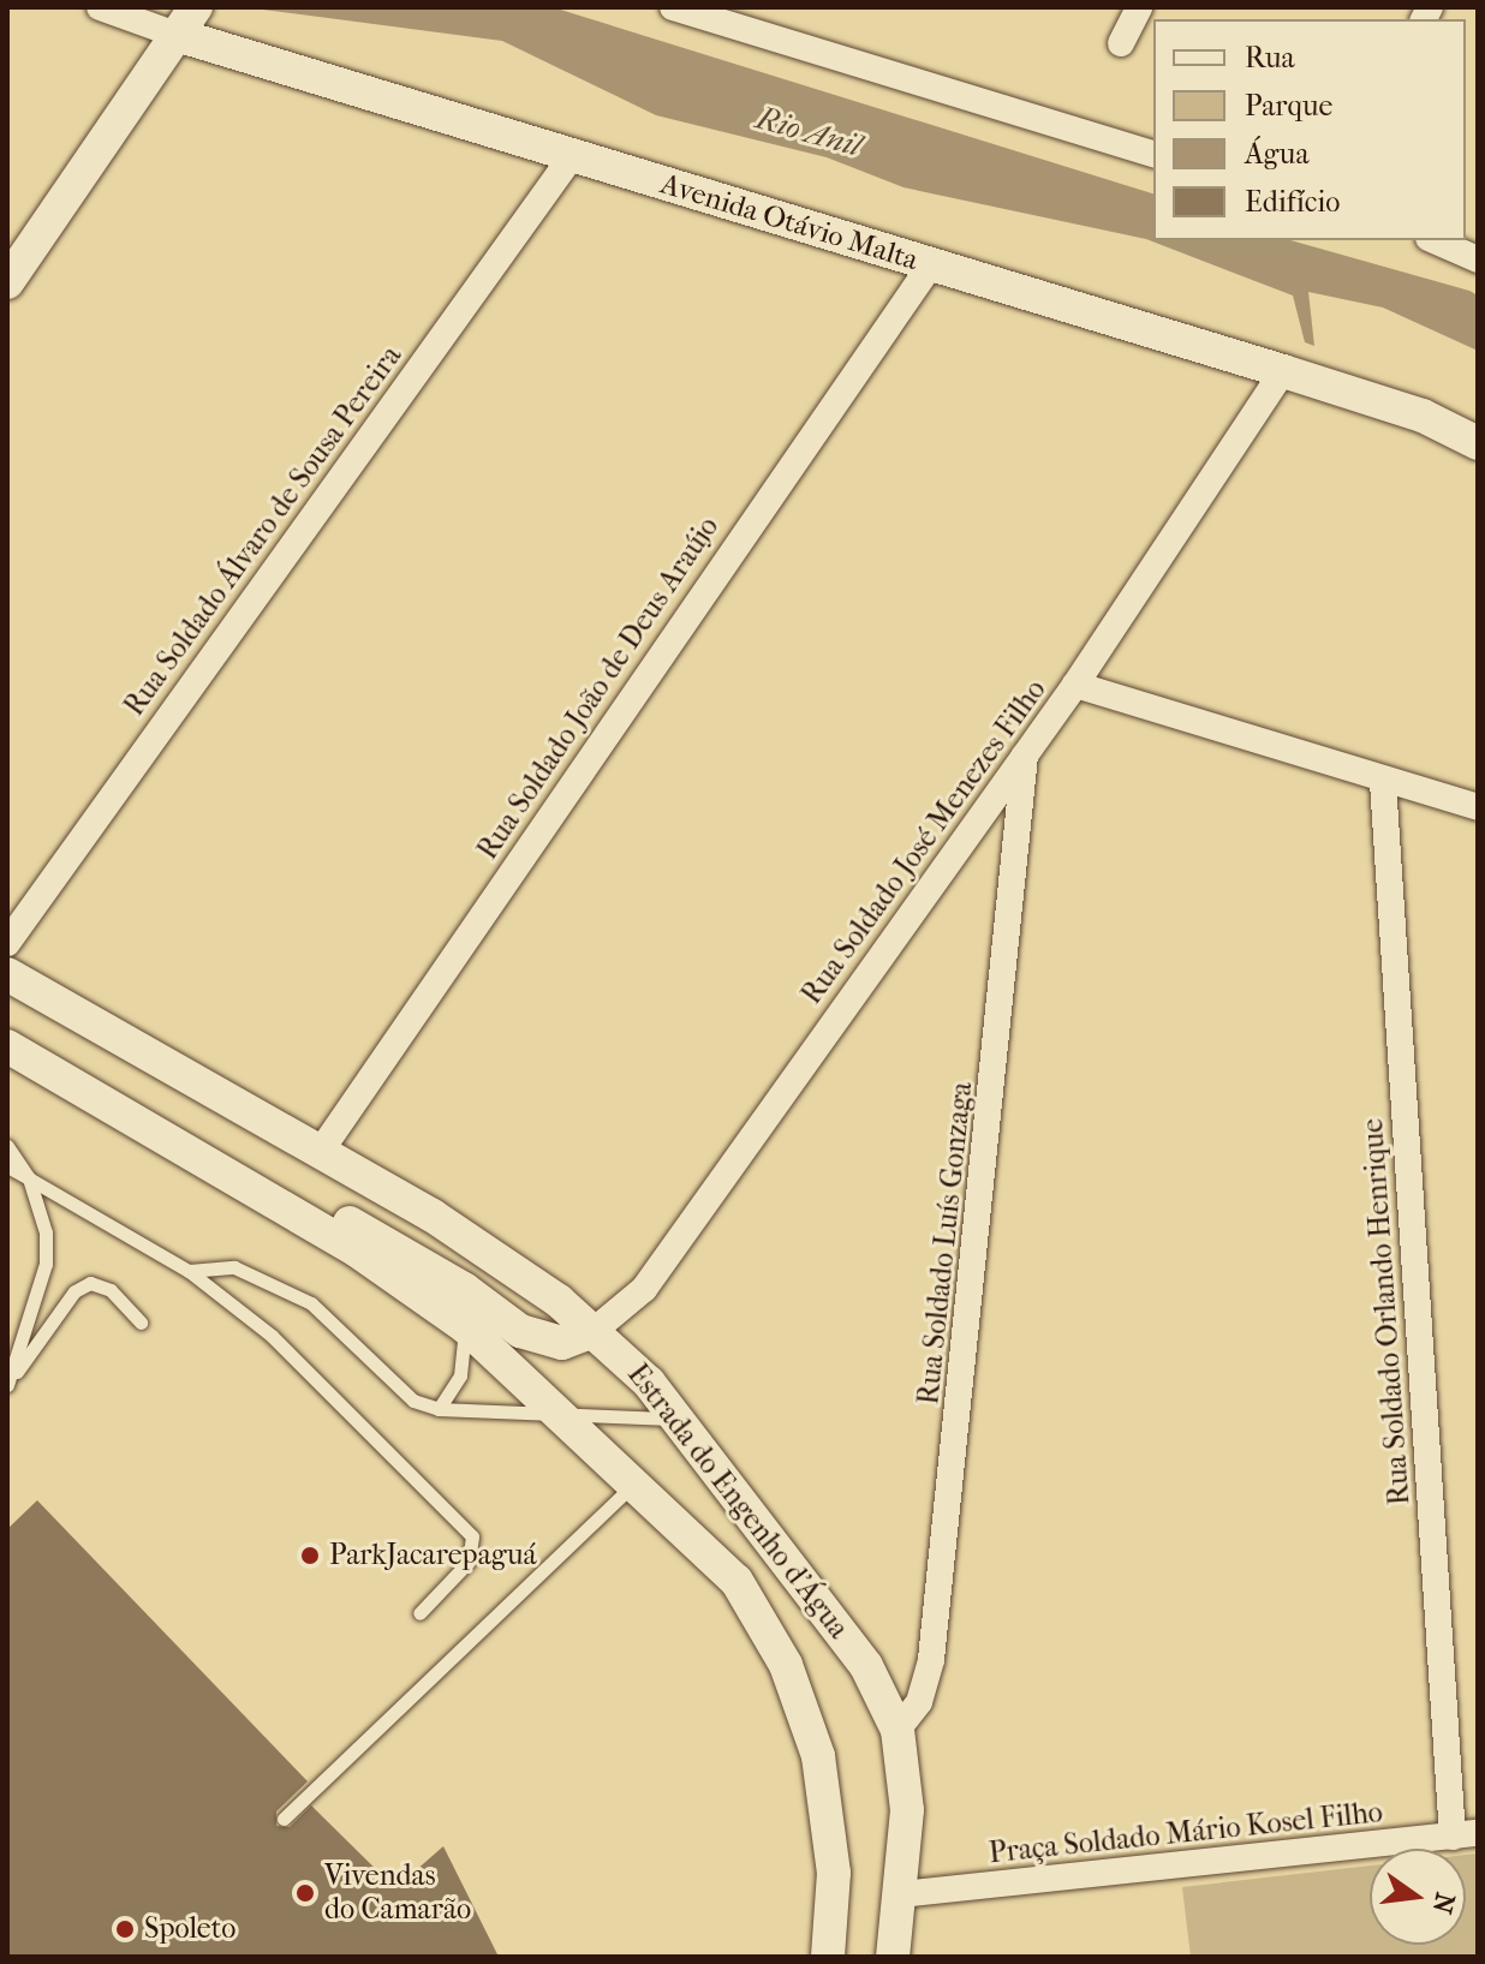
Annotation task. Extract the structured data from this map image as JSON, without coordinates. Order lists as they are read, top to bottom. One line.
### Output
{"streets":{"street":["Avenida Otávio Malta","Rua Soldado Álvaro de Sousa Pereira","Rua Soldado João de Deus Araújo","Rua Soldado José Menezes Filho","Rua Soldado Luís Gonzaga","Rua Soldado Orlando Henrique","Estrada do Engenho d'Água","Praça Soldado Mário Kosel Filho"]},"crossings":[["Avenida Otávio Malta","Rua Soldado Álvaro de Sousa Pereira"],["Avenida Otávio Malta","Rua Soldado João de Deus Araújo"],["Avenida Otávio Malta","Rua Soldado José Menezes Filho"],["Rua Soldado João de Deus Araújo","Estrada do Engenho d'Água"],["Rua Soldado José Menezes Filho","Rua Soldado Luís Gonzaga"],["Rua Soldado José Menezes Filho","Estrada do Engenho d'Água"],["Rua Soldado Luís Gonzaga","Estrada do Engenho d'Água"],["Rua Soldado Orlando Henrique","Praça Soldado Mário Kosel Filho"],["Estrada do Engenho d'Água","Praça Soldado Mário Kosel Filho"]],"water":["Rio Anil"],"places":["ParkJacarepaguá","Vivendas do Camarão","Spoleto"],"legend":["Rua","Parque","Água","Edifício"],"north":"right"}
